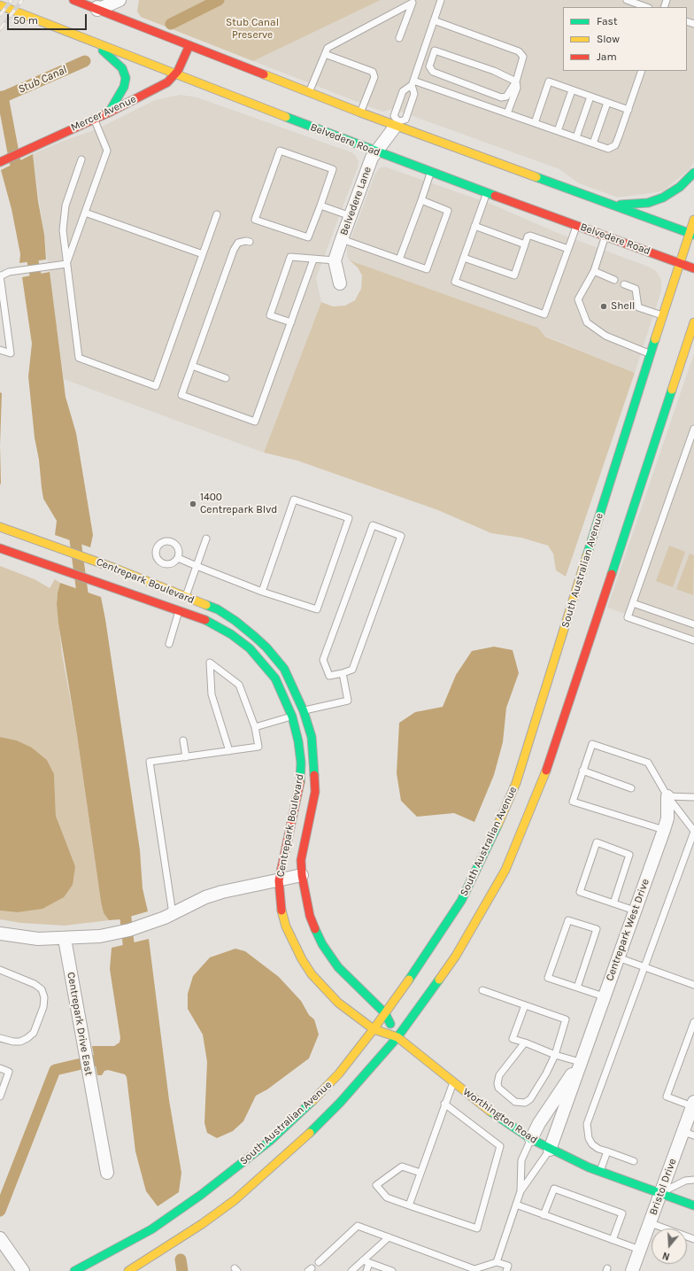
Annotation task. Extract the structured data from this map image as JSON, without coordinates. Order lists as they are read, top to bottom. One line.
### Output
{"streets":{"main road":["Mercer Avenue","Belvedere Road","South Australian Avenue","Centrepark Boulevard","Worthington Road"],"street":["Belvedere Lane","Centrepark West Drive","Centrepark Drive East","Bristol Drive"]},"crossings":[["Mercer Avenue","Belvedere Road"],["Belvedere Road","Belvedere Lane"],["Belvedere Road","South Australian Avenue"],["South Australian Avenue","Centrepark Boulevard"],["South Australian Avenue","Worthington Road"],["Centrepark Boulevard","Worthington Road"],["Centrepark West Drive","Worthington Road"],["Worthington Road","Bristol Drive"]],"water":["Stub Canal"],"parks":["Stub Canal Preserve"],"places":["Shell","1400 Centrepark Blvd"],"legend":["Fast","Slow","Jam"],"scale_bar":"50 m","north":"bottom"}
